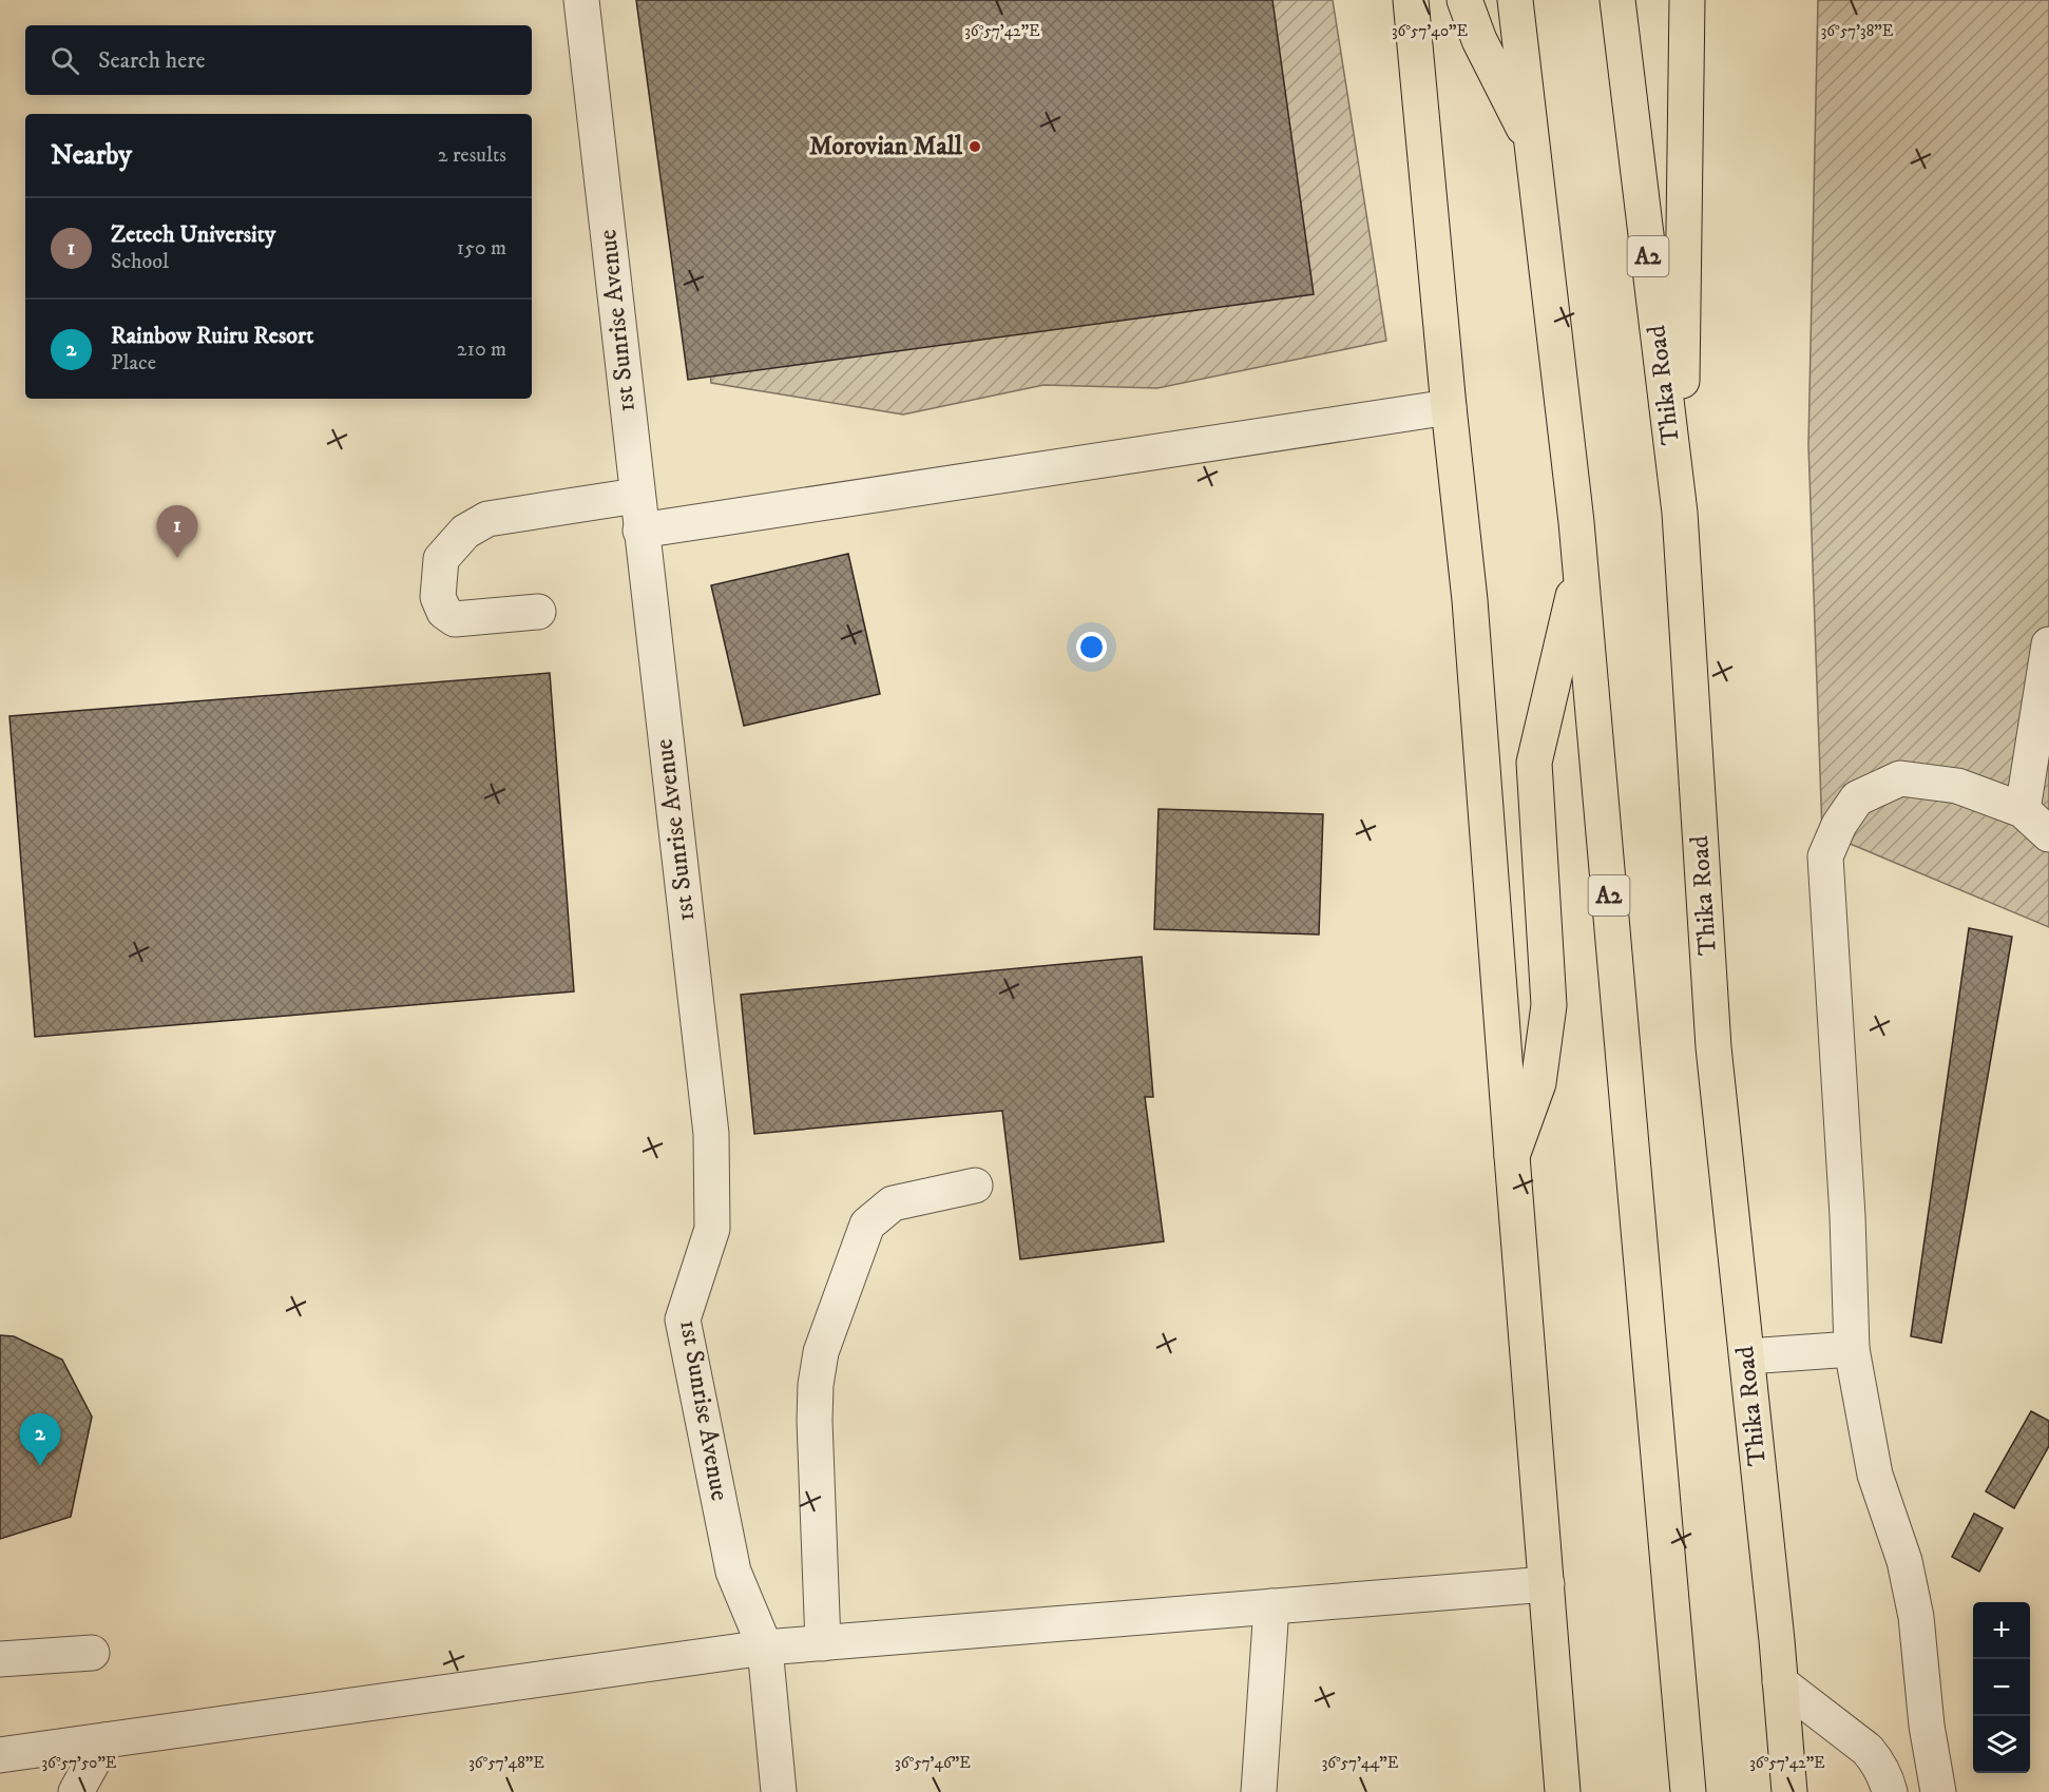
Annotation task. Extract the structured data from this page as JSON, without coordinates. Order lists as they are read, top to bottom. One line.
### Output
{"streets":{"main road":["A2","Thika Road"],"street":["1st Sunrise Avenue"]},"places":["Morovian Mall"],"page":{"search":"Search here","heading":["Nearby","2 results"],"list":[{"mark":"1","name":"Zetech University","note":"School","value":"150 m"},{"mark":"2","name":"Rainbow Ruiru Resort","note":"Place","value":"210 m"}],"pins":["1","2"],"map_buttons":["+","−"]},"coordinates":["36°57'42\"E","36°57'40\"E","36°57'38\"E","36°57'50\"E","36°57'48\"E","36°57'46\"E","36°57'44\"E"]}
